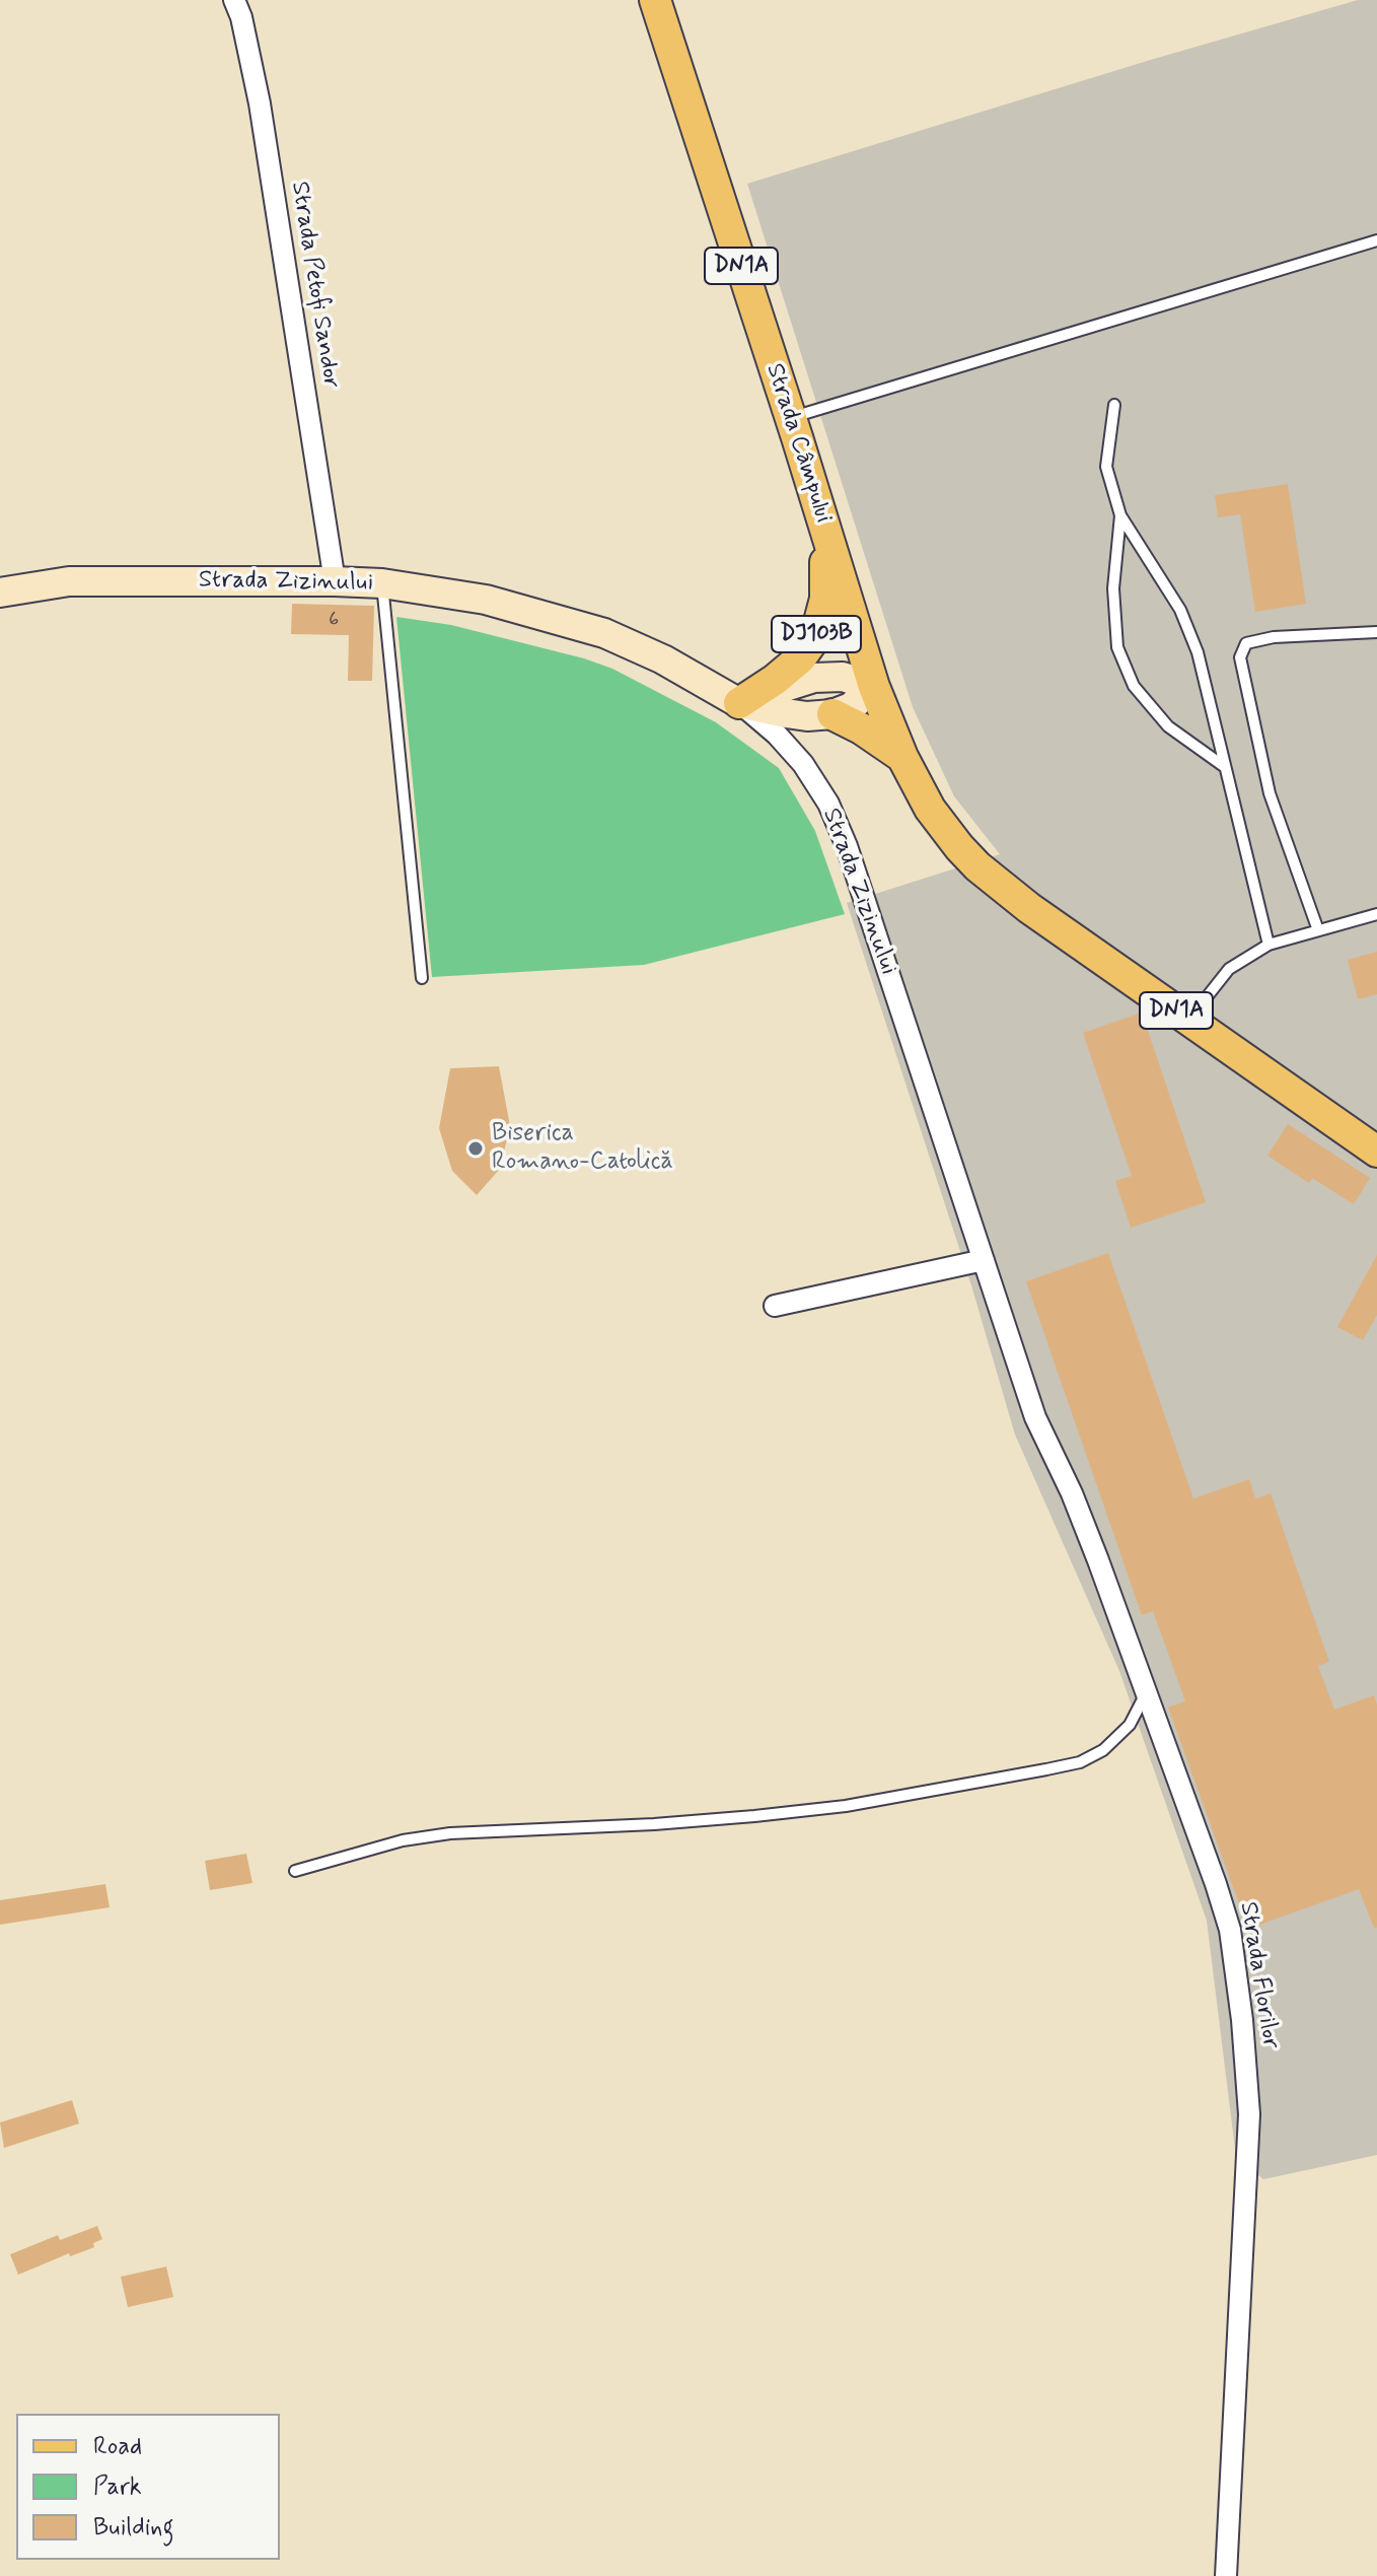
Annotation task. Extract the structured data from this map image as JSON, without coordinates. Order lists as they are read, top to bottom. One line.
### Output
{"streets":{"main road":["DN1A","Strada Câmpului","Strada Zizinului","DJ103B"],"street":["Strada Petofi Sandor","Strada Florilor"]},"crossings":[["DN1A","Strada Câmpului"],["Strada Petofi Sandor","Strada Zizinului"],["Strada Câmpului","DJ103B"],["Strada Zizinului","DJ103B"],["Strada Zizinului","Strada Florilor"]],"places":["Biserica Romano-Catolică"],"house_numbers":["6"],"legend":["Road","Park","Building"]}
